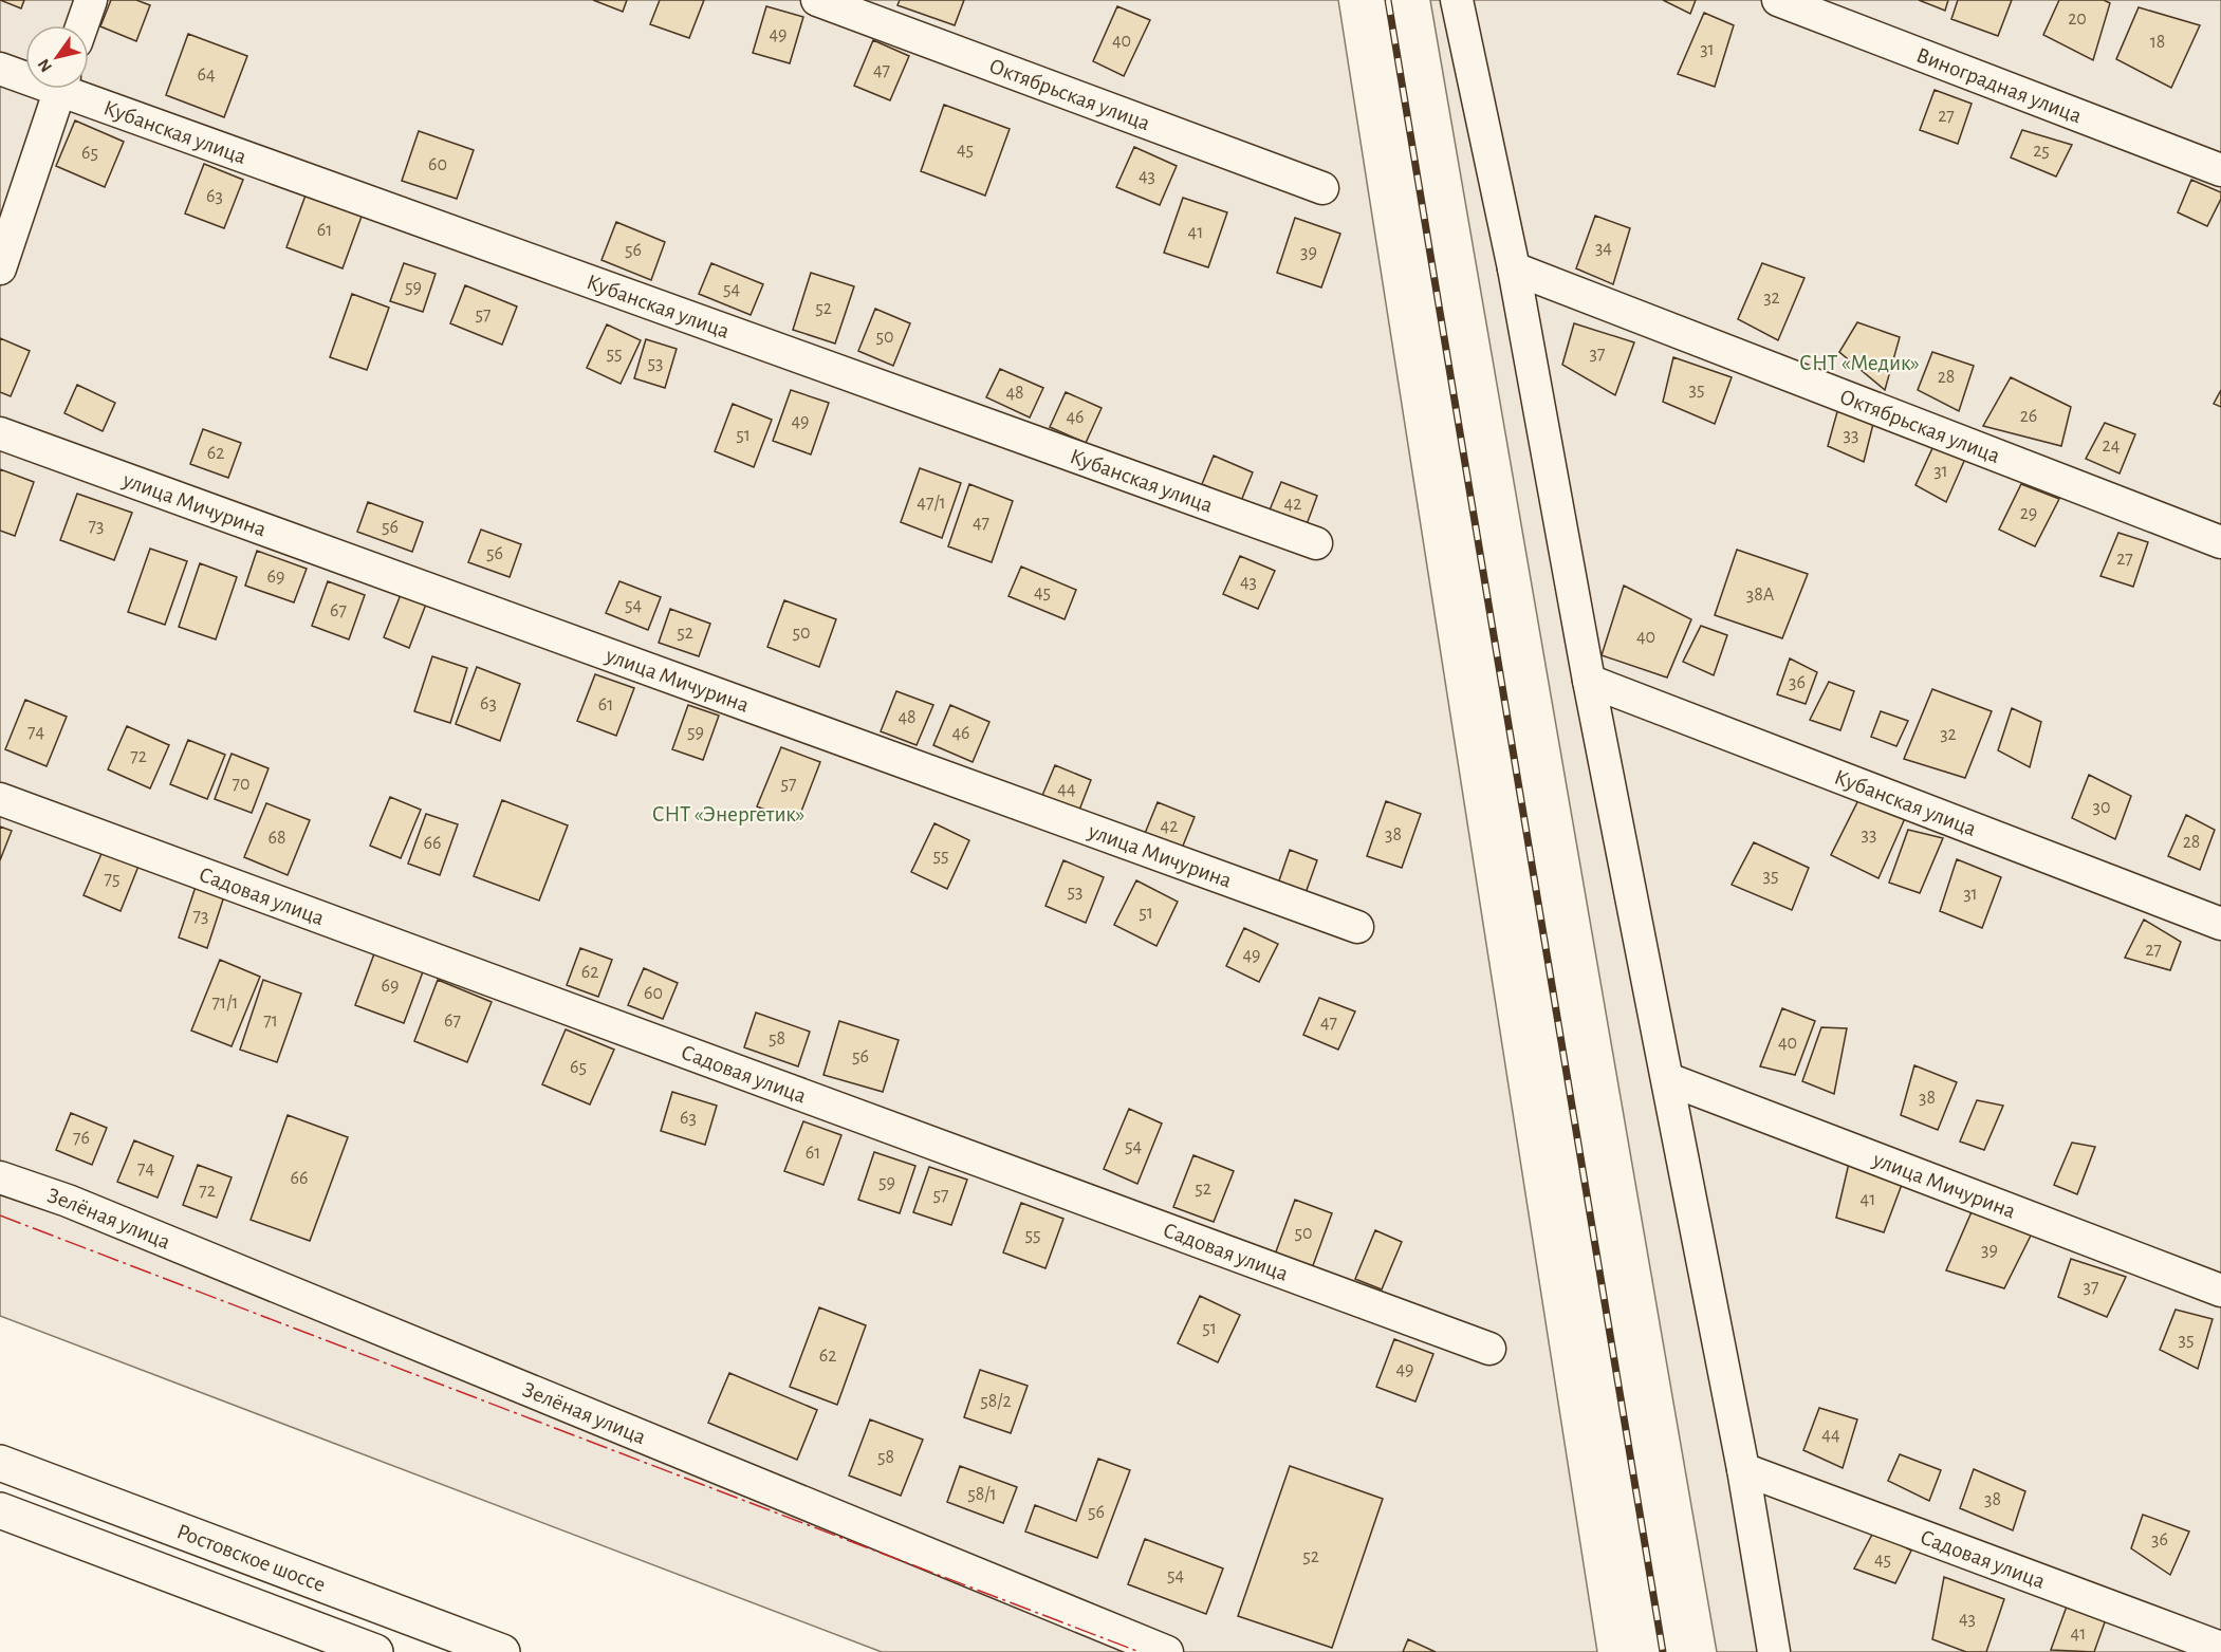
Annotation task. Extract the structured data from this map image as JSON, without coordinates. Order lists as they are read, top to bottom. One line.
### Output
{"streets":{"highway":["Ростовское шоссе"],"street":["Виноградная улица","Октябрьская улица","Кубанская улица","улица Мичурина","Садовая улица","Зелёная улица"]},"parks":["СНТ «Медик»","СНТ «Энергетик»"],"house_numbers":["20","49","40","18","31","47","64","27","45","25","65","60","43","63","61","41","34","56","39","59","54","32","52","57","50","55","37","53","28","35","48","26","46","49","51","33","24","62","31","47/1","42","29","47","73","56","56","27","69","43","45","38А","54","67","52","50","40","36","63","61","48","74","59","46","32","72","70","57","44","30","42","38","33","68","28","66","55","35","75","53","31","51","73","27","49","62","69","60","71/1","71","67","47","58","40","56","65","38","63","76","54","61","74","66","59","52","72","57","41","50","55","39","37","51","35","62","49","58/2","44","58","58/1","38","56","36","52","45","54","43","41"],"north":"bottom left"}
